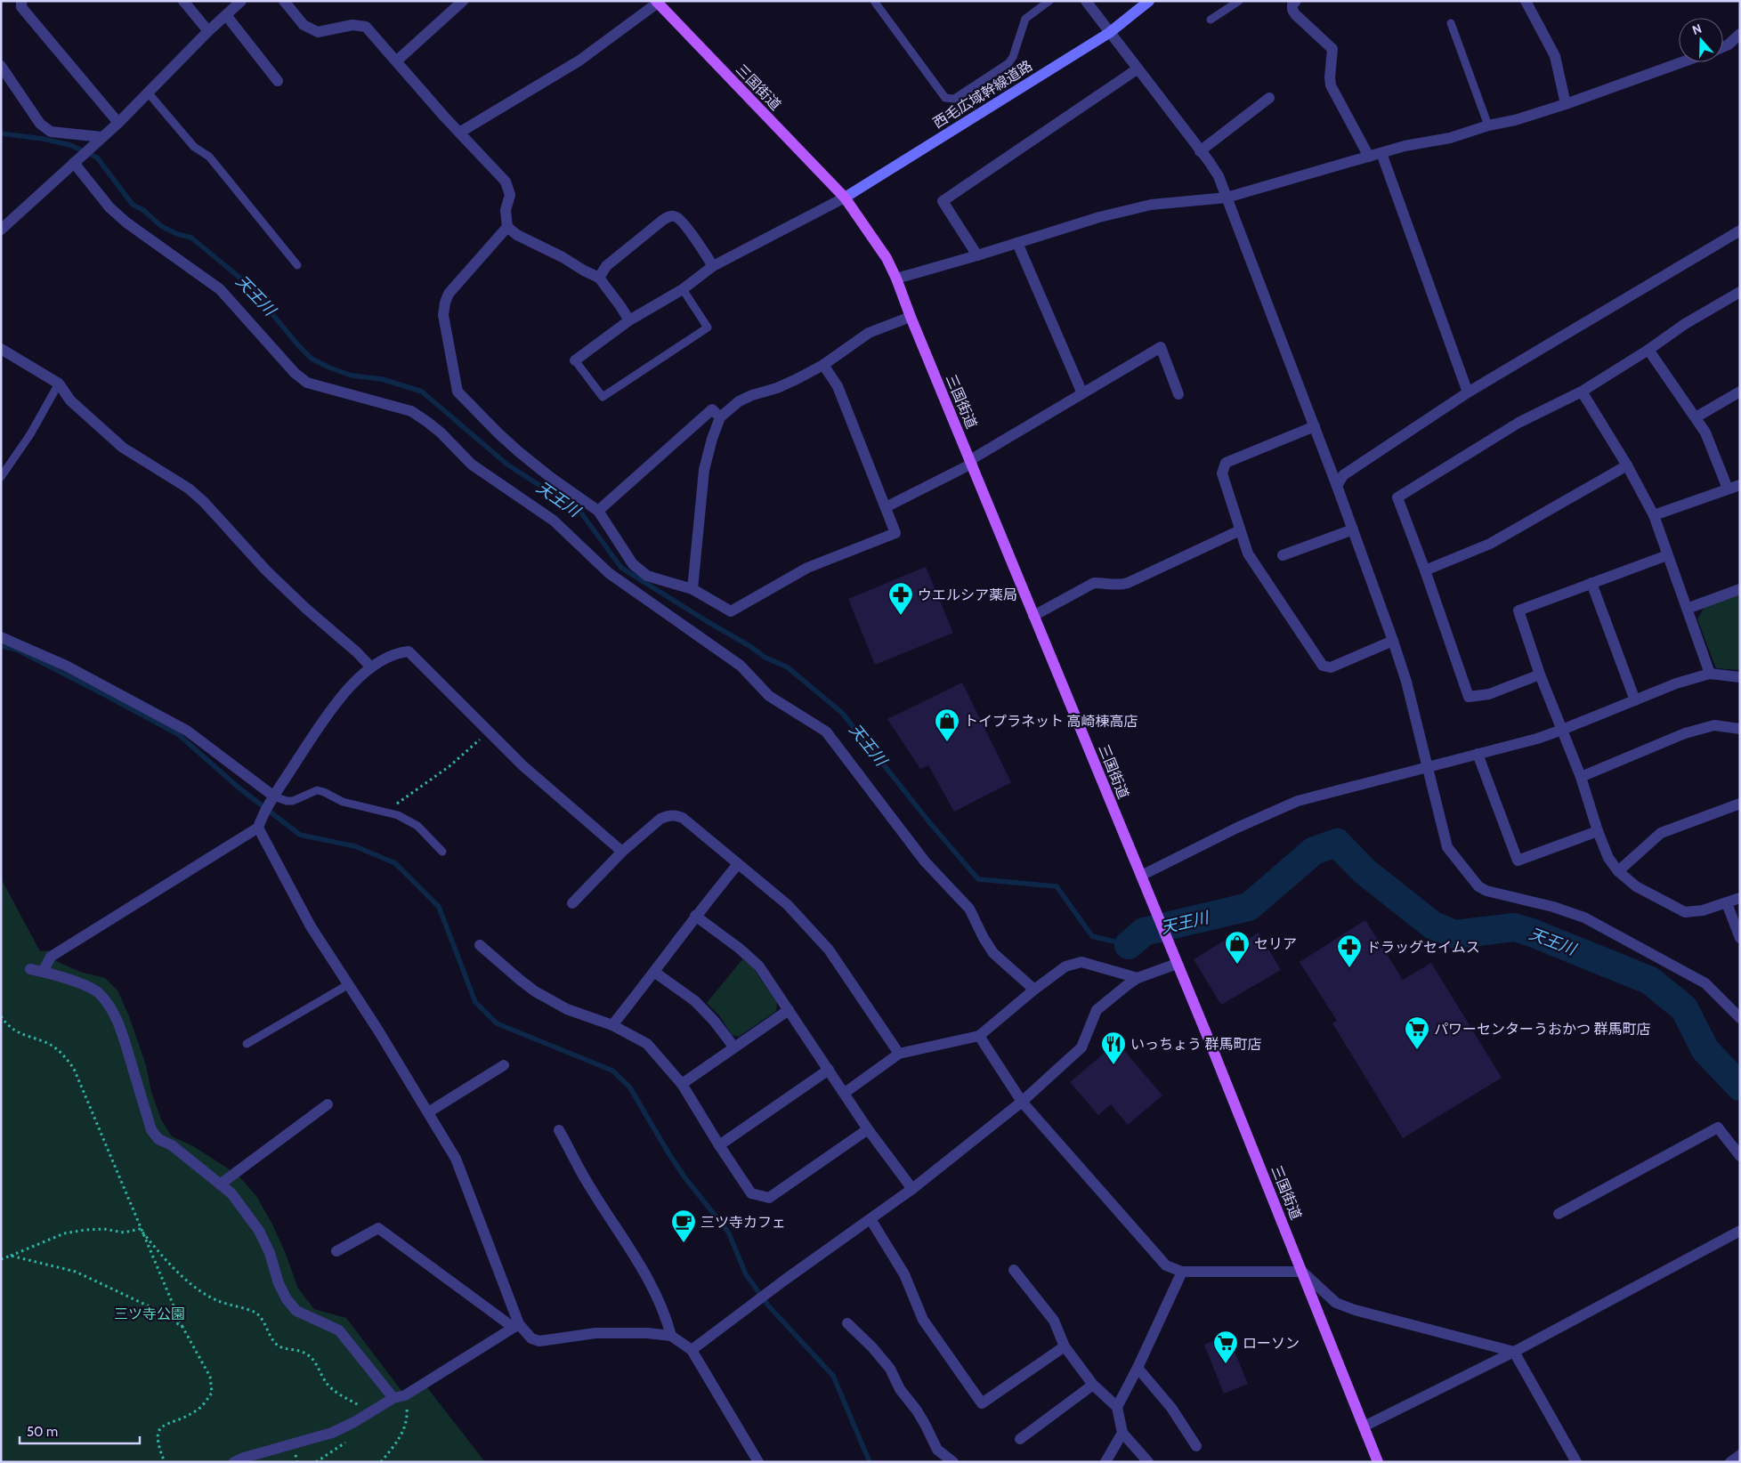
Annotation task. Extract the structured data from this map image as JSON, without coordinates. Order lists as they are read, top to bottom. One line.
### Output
{"streets":{"main road":["三国街道"],"street":["西毛広域幹線道路"]},"crossings":[["三国街道","西毛広域幹線道路"]],"water":["天王川"],"parks":["三ツ寺公園"],"places":{"pharmacy":["ウエルシア薬局","ドラッグセイムス"],"shop":["トイプラネット 高崎棟高店","セリア"],"supermarket":["パワーセンターうおかつ 群馬町店","ローソン"],"restaurant":["いっちょう 群馬町店"],"cafe":["三ツ寺カフェ"]},"scale_bar":"50 m","north":"top"}
